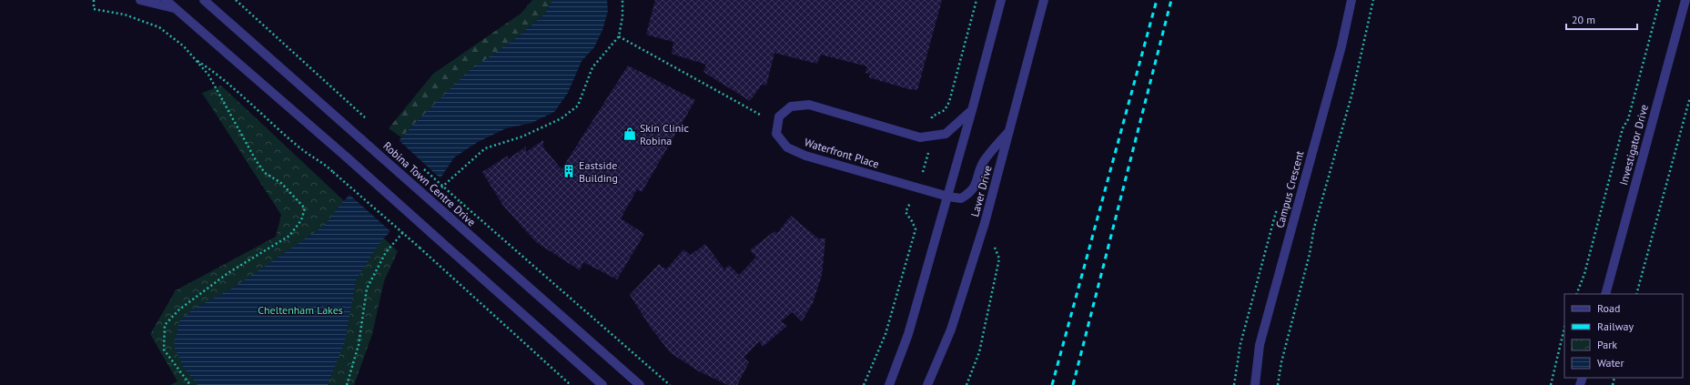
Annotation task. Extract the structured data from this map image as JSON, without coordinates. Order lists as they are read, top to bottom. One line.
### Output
{"streets":{"street":["Investigator Drive","Waterfront Place","Robina Town Centre Drive","Campus Crescent","Laver Drive"]},"crossings":[["Waterfront Place","Laver Drive"]],"parks":["Cheltenham Lakes"],"places":{"shop":["Skin Clinic Robina"],"building":["Eastside Building"]},"legend":["Road","Railway","Park","Water"],"scale_bar":"20 m"}
